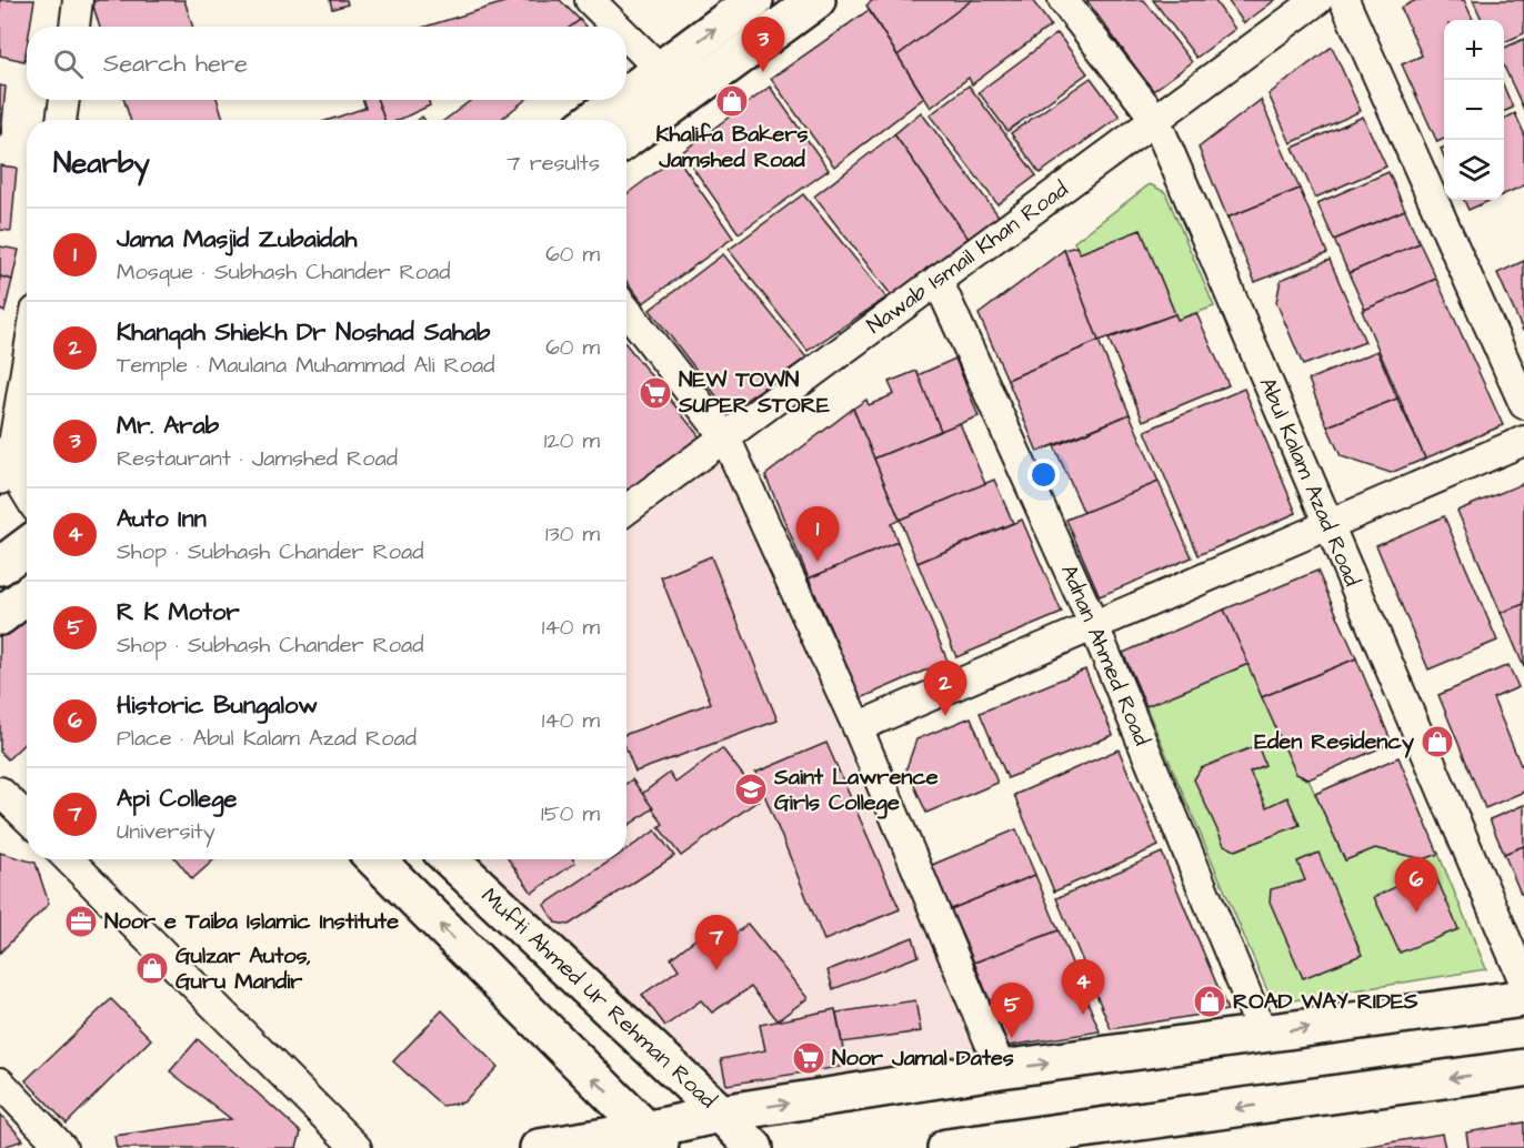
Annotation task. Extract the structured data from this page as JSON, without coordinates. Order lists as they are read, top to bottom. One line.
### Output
{"streets":{"street":["Nawab Ismail Khan Road","Abul Kalam Azad Road","Adnan Ahmed Road","Mufti Ahmed Ur Rehman Road"]},"crossings":[["Nawab Ismail Khan Road","Abul Kalam Azad Road"],["Nawab Ismail Khan Road","Adnan Ahmed Road"]],"places":{"shop":["Khalifa Bakers Jamshed Road","Eden Residency","Gulzar Autos, Guru Mandir","ROAD WAY RIDES"],"supermarket":["NEW TOWN SUPER STORE","Noor Jamal Dates"],"school or university":["Saint Lawrence Girls College"],"office":["Noor e Taiba Islamic Institute"]},"page":{"pins":["3","1","2","6","7","4","5"],"map_buttons":["+","−"],"search":"Search here","heading":["Nearby","7 results"],"list":[{"mark":"1","name":"Jama Masjid Zubaidah","note":"Mosque · Subhash Chander Road","value":"60 m"},{"mark":"2","name":"Khanqah Shiekh Dr Noshad Sahab","note":"Temple · Maulana Muhammad Ali Road","value":"60 m"},{"mark":"3","name":"Mr. Arab","note":"Restaurant · Jamshed Road","value":"120 m"},{"mark":"4","name":"Auto Inn","note":"Shop · Subhash Chander Road","value":"130 m"},{"mark":"5","name":"R K Motor","note":"Shop · Subhash Chander Road","value":"140 m"},{"mark":"6","name":"Historic Bungalow","note":"Place · Abul Kalam Azad Road","value":"140 m"},{"mark":"7","name":"Api College","note":"University","value":"150 m"}]}}
